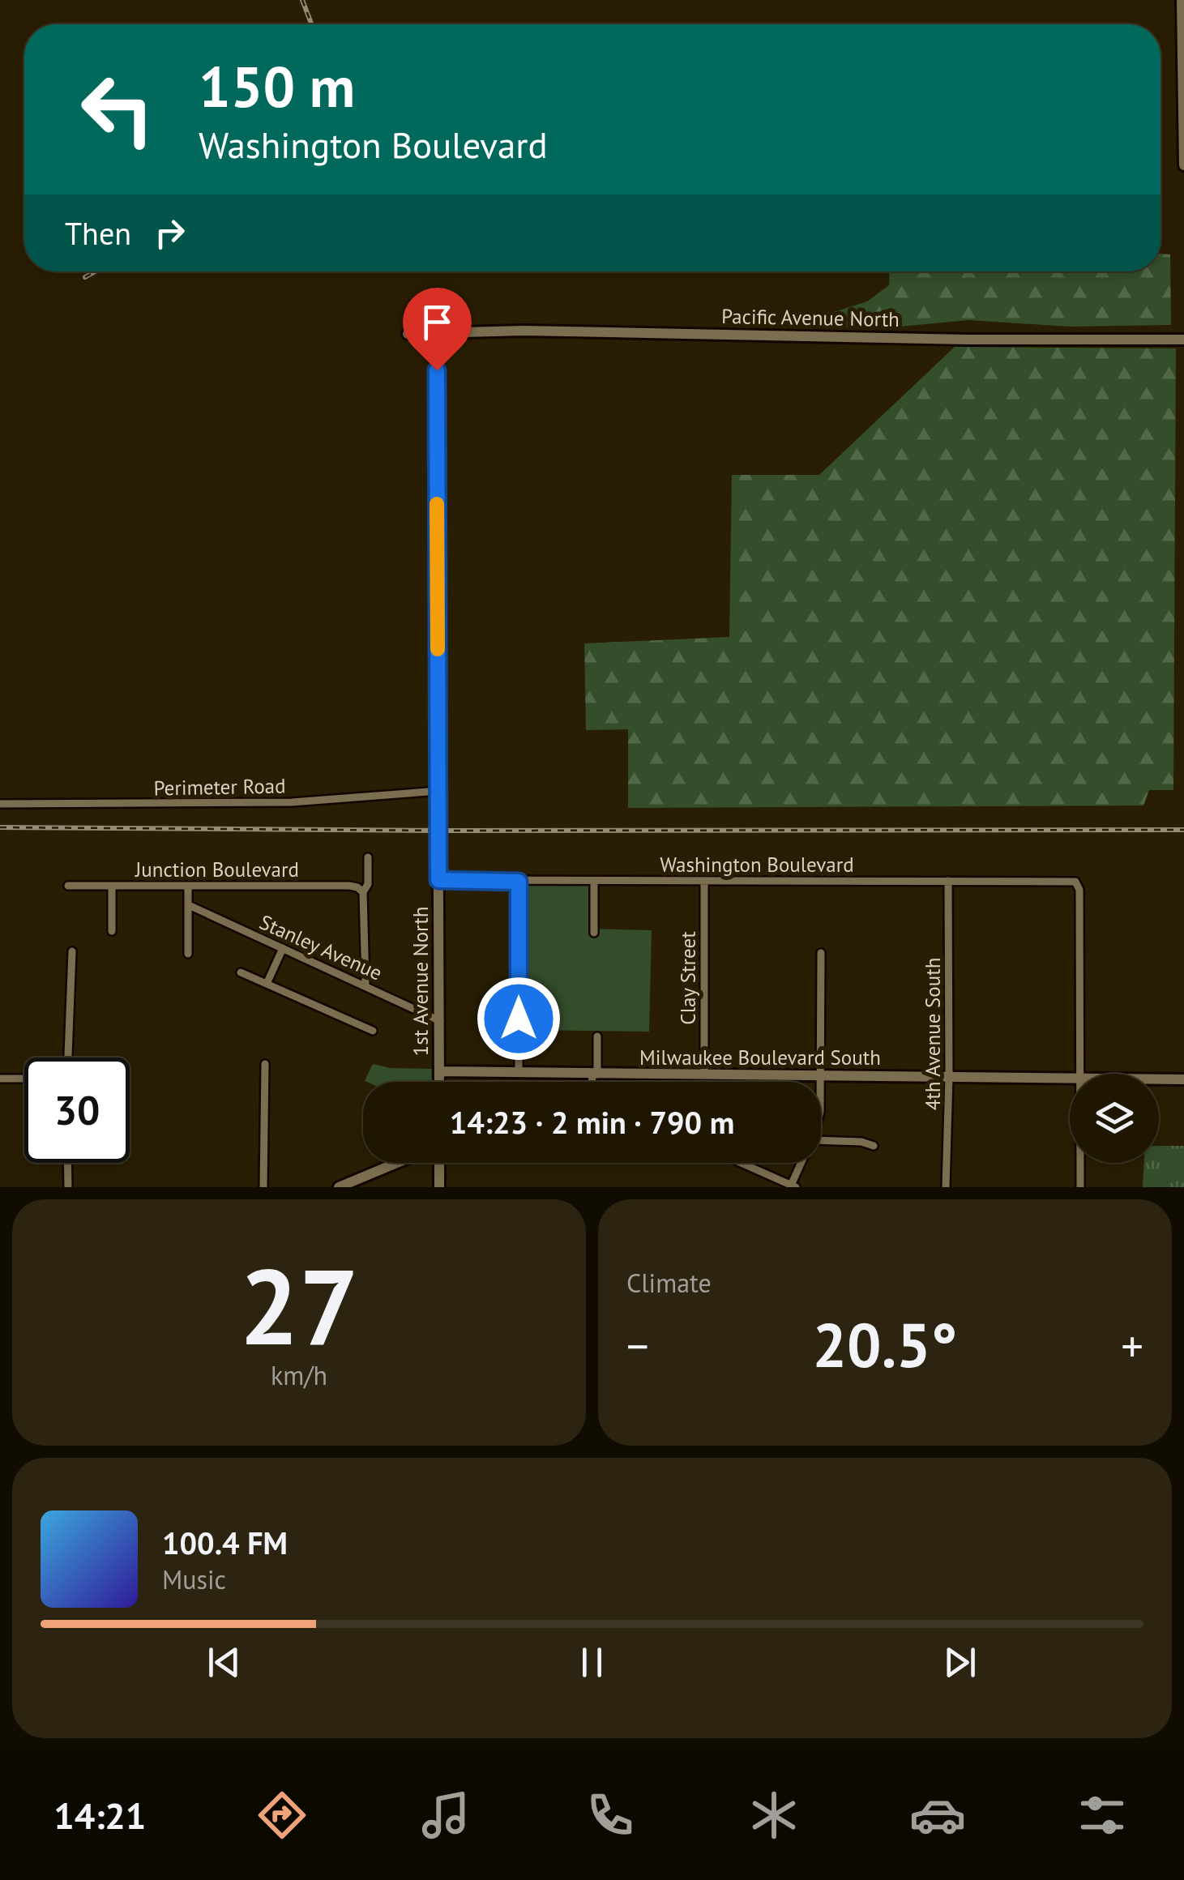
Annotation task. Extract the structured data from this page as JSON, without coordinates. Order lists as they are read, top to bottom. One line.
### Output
{"streets":{"street":["Pacific Avenue North","Perimeter Road","Washington Boulevard","Junction Boulevard","Stanley Avenue","Clay Street","1st Avenue North","4th Avenue South","Milwaukee Boulevard South"]},"crossings":[["Pacific Avenue North","1st Avenue North"],["Perimeter Road","1st Avenue North"],["Washington Boulevard","Clay Street"],["Washington Boulevard","1st Avenue North"],["Washington Boulevard","4th Avenue South"],["Stanley Avenue","1st Avenue North"],["Clay Street","Milwaukee Boulevard South"],["1st Avenue North","Milwaukee Boulevard South"],["4th Avenue South","Milwaukee Boulevard South"]],"page":{"turn":["150 m","Washington Boulevard"],"then":"Then","limit":"30","trip":"14:23 · 2 min · 790 m","tile":[["27","km/h"],"Climate"],"heat":["−","20.5°","+"],"song":["100.4 FM","Music"],"tabs":"14:21"}}
